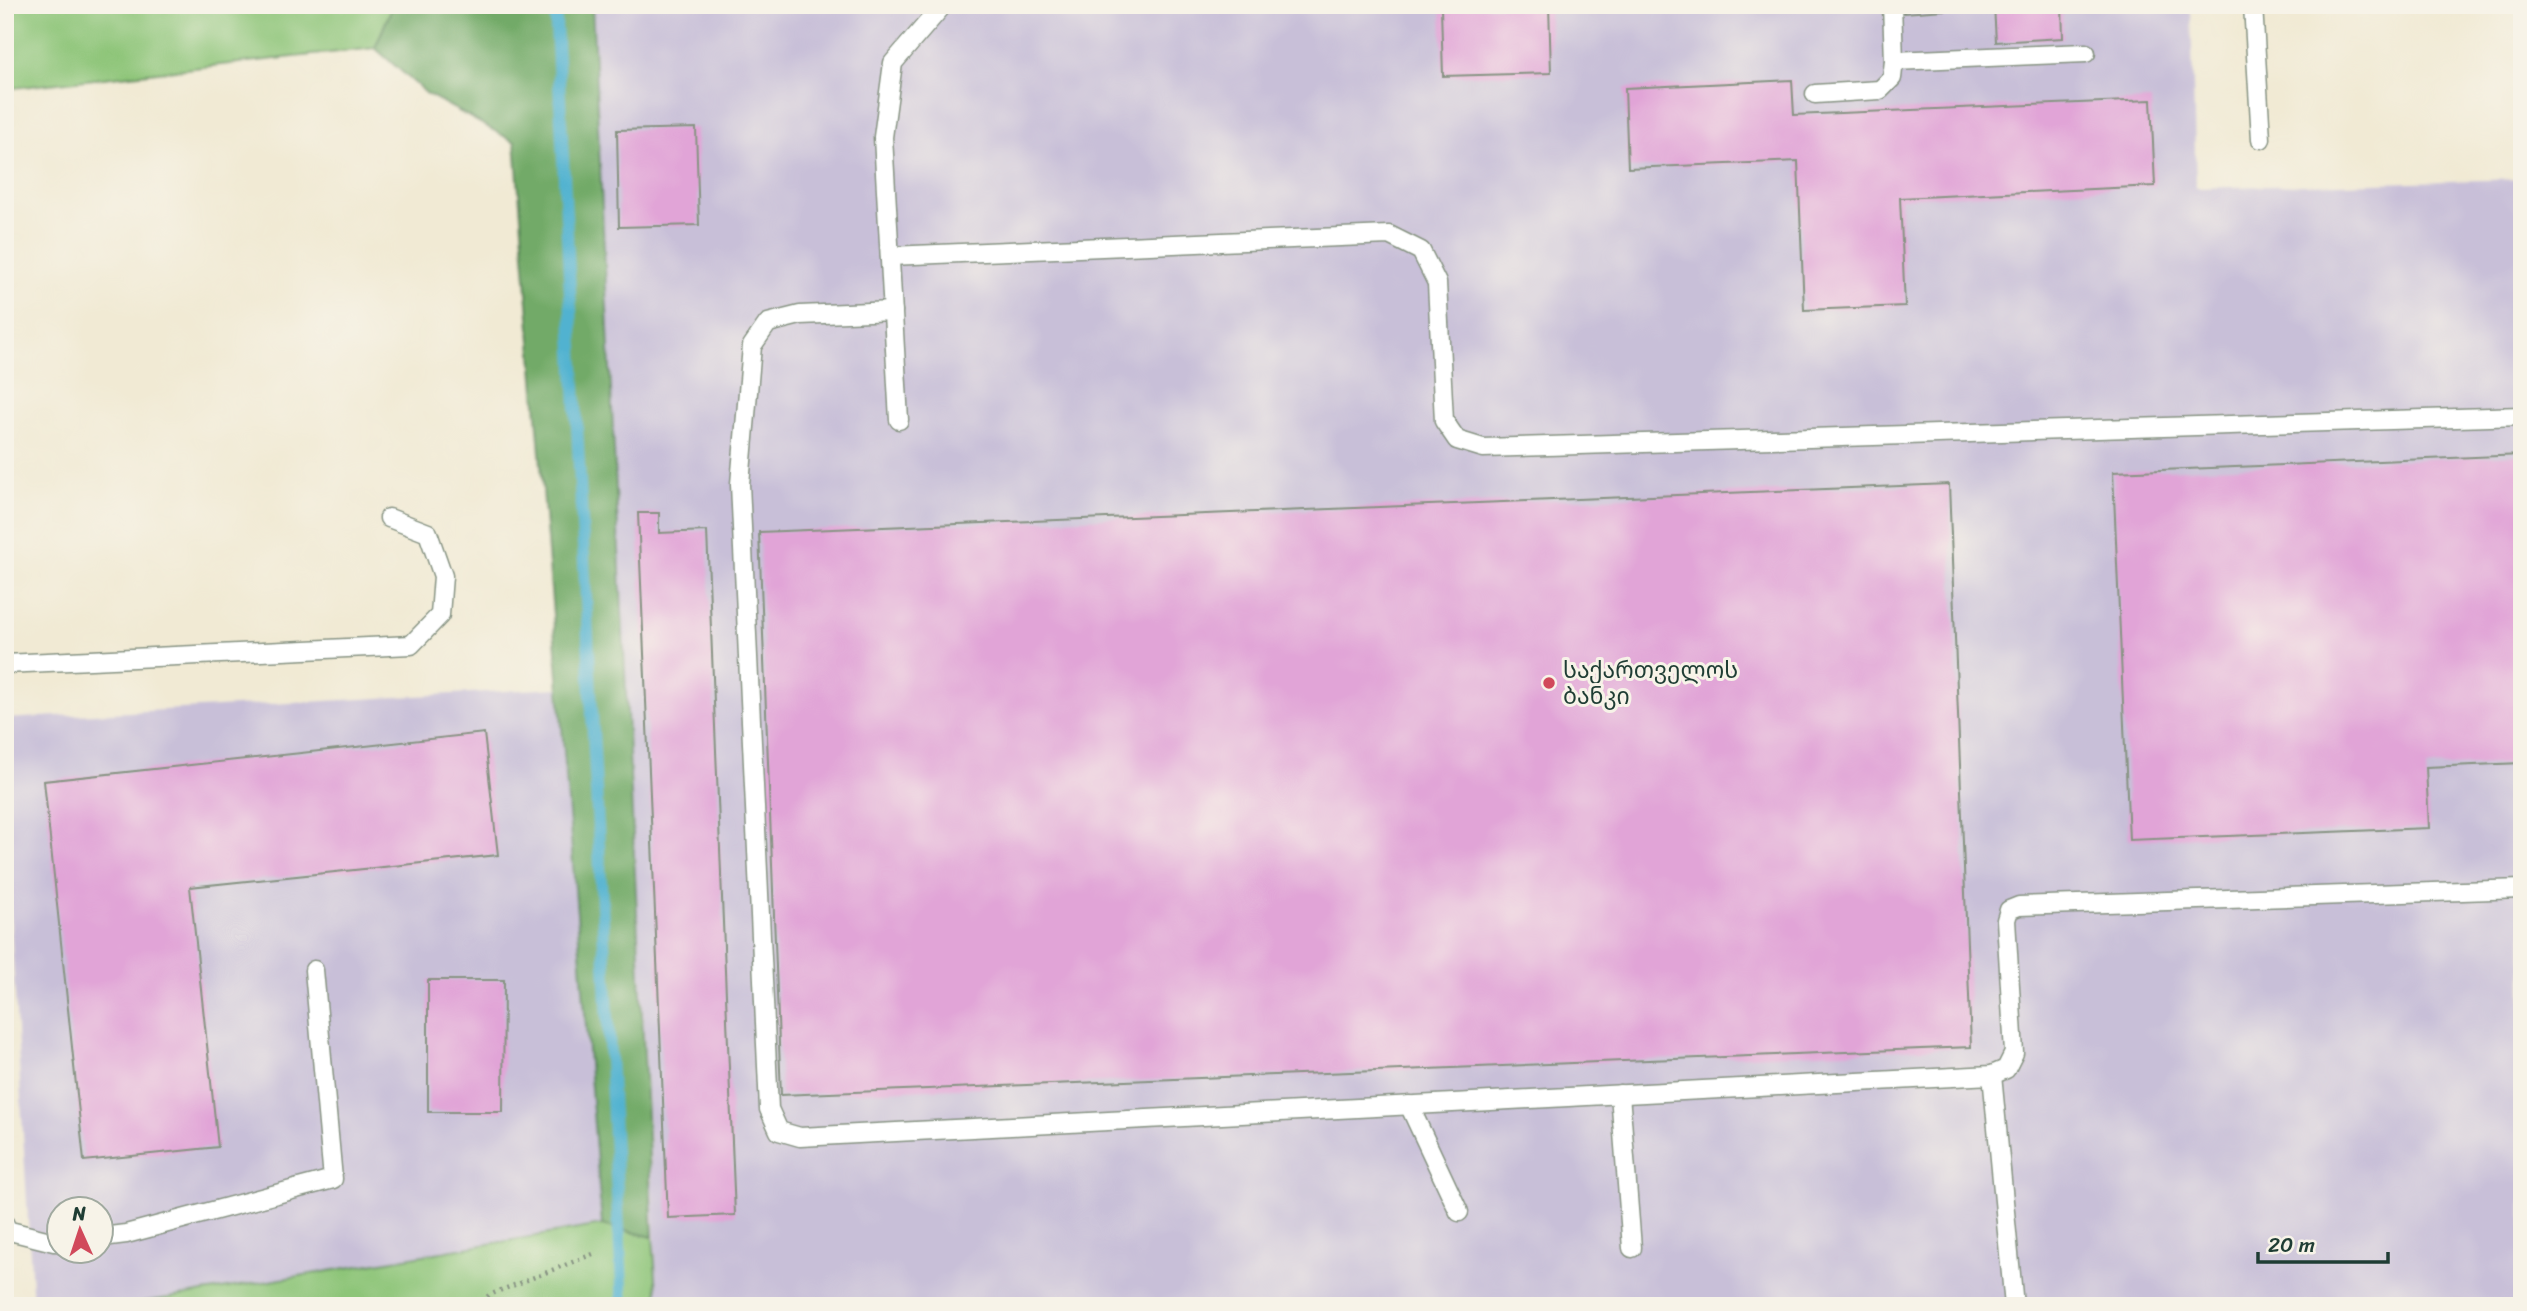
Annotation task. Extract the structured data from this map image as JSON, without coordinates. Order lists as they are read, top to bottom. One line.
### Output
{"places":["საქართველოს ბანკი"],"scale_bar":"20 m","north":"top"}
